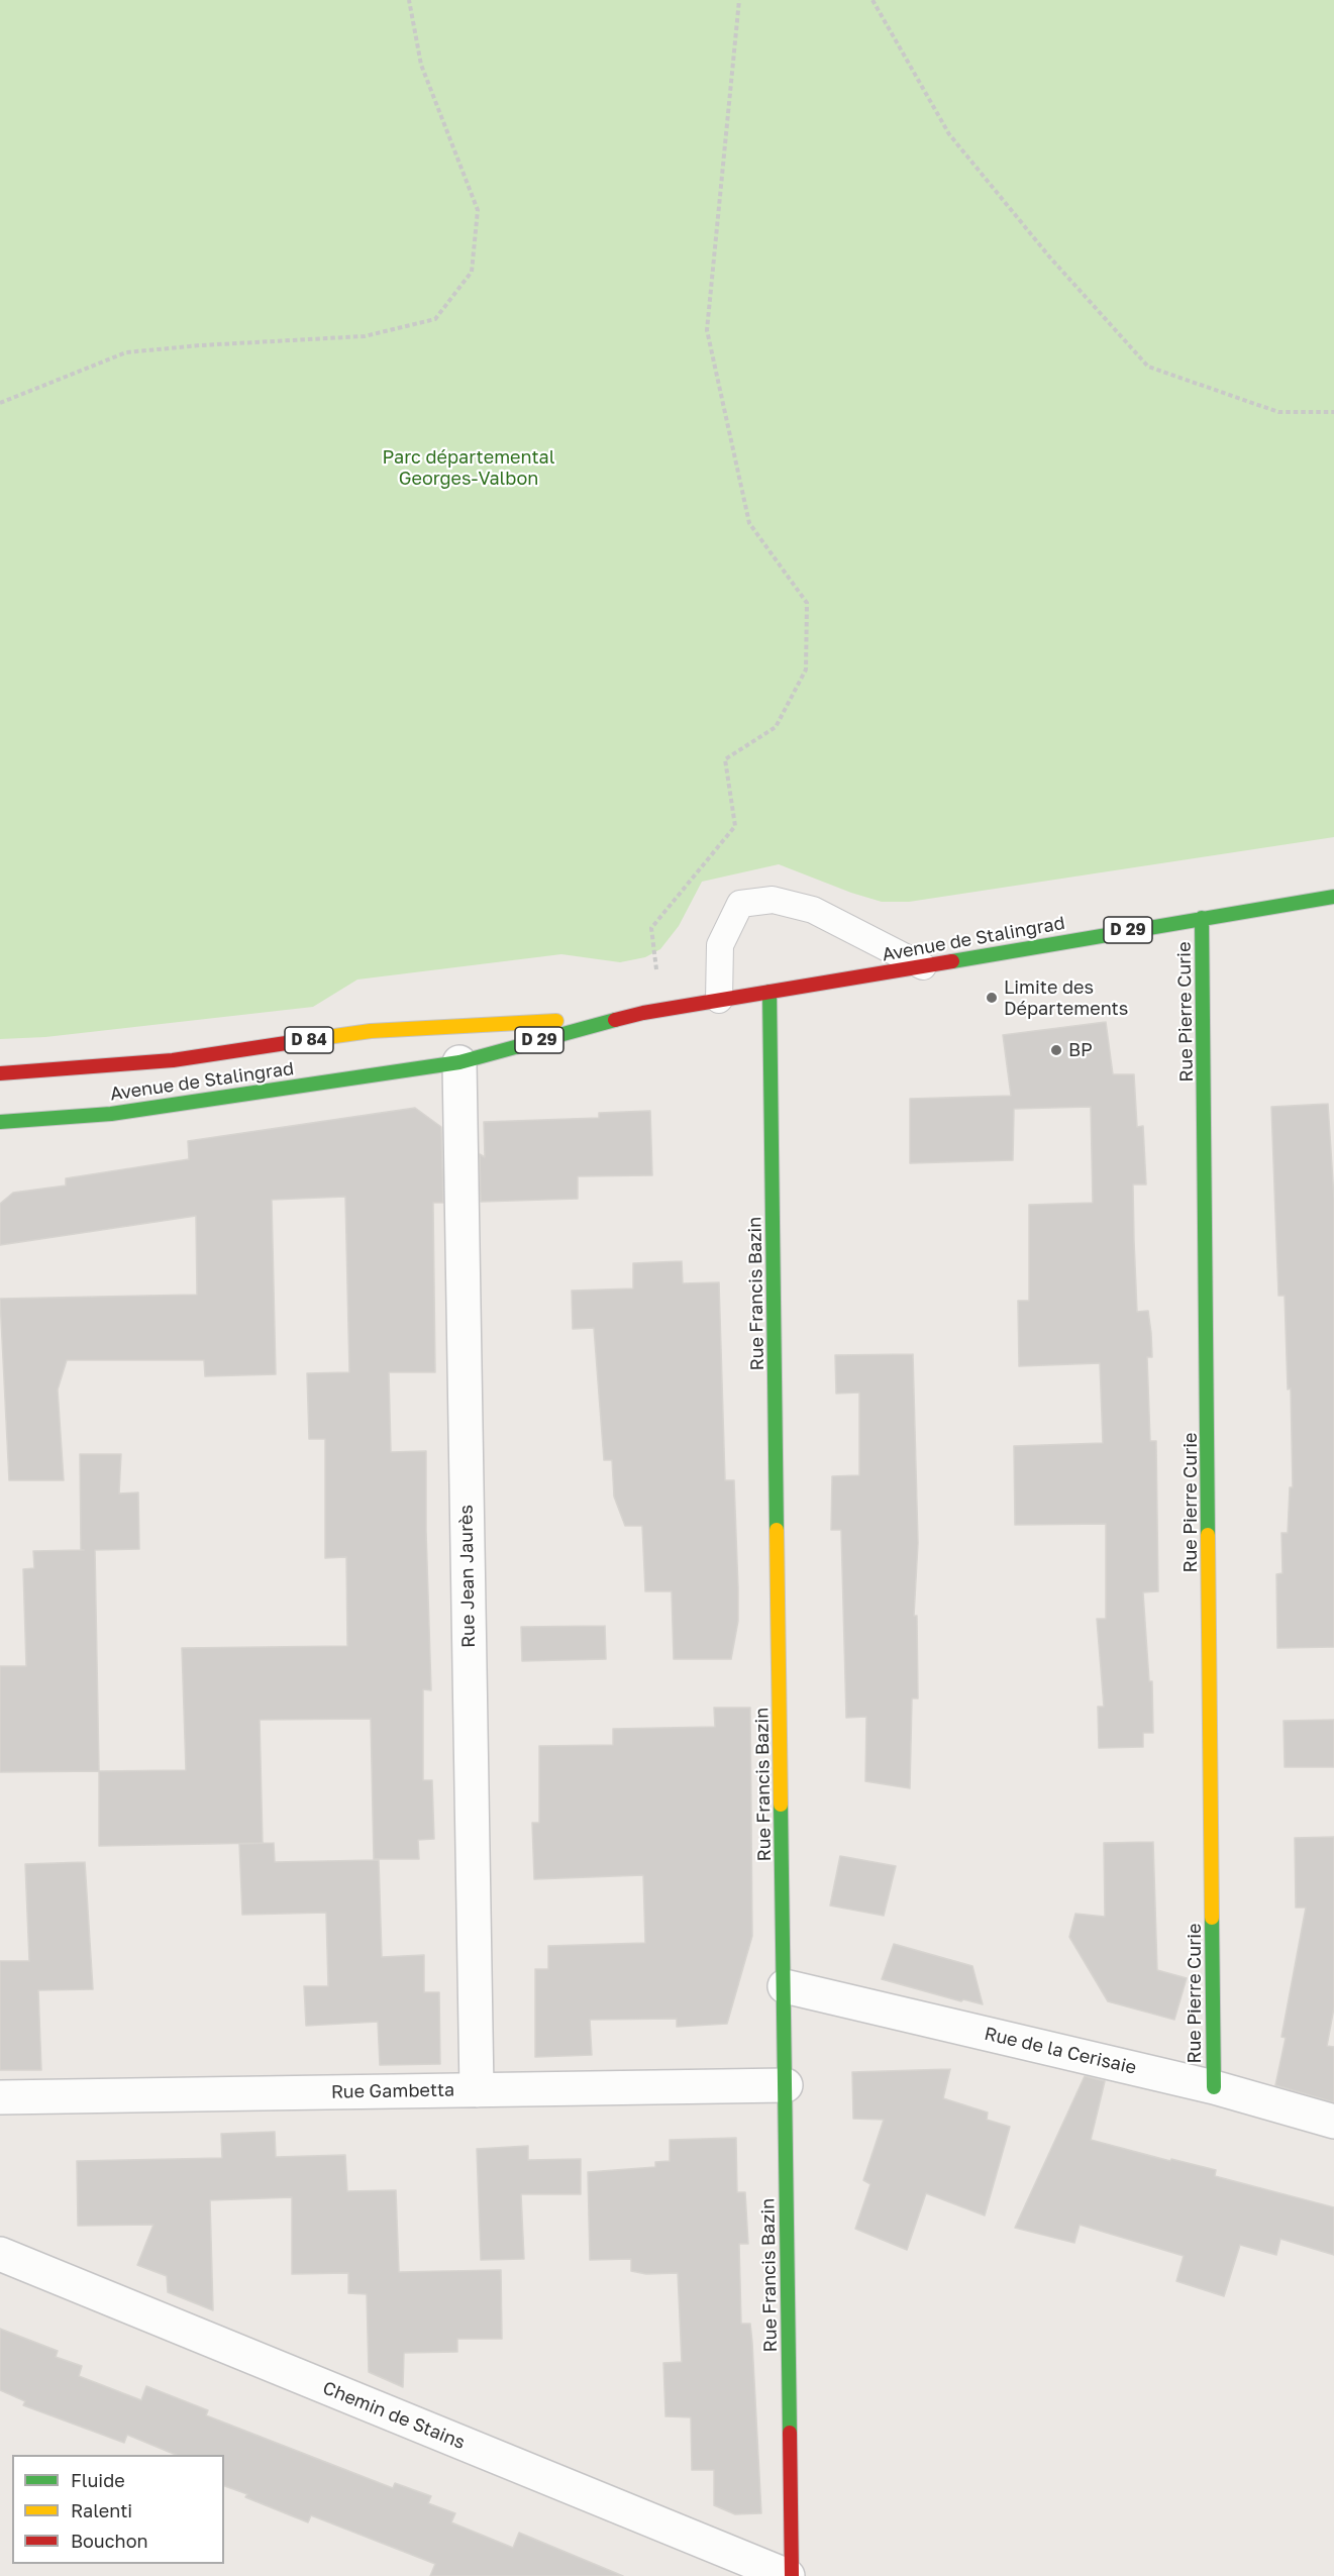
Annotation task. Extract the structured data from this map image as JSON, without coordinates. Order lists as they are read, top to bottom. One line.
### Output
{"streets":{"street":["D 29","Avenue de Stalingrad","Rue Pierre Curie","D 84","Rue Francis Bazin","Rue Jean Jaurès","Rue de la Cerisaie","Rue Gambetta","Chemin de Stains"]},"crossings":[["Avenue de Stalingrad","Rue Pierre Curie"],["Avenue de Stalingrad","Rue Francis Bazin"],["Avenue de Stalingrad","Rue Jean Jaurès"],["Rue Pierre Curie","Rue de la Cerisaie"],["Rue Francis Bazin","Rue de la Cerisaie"],["Rue Francis Bazin","Rue Gambetta"],["Rue Francis Bazin","Chemin de Stains"],["Rue Jean Jaurès","Rue Gambetta"]],"parks":["Parc départemental Georges-Valbon"],"places":["Limite des Départements","BP"],"legend":["Fluide","Ralenti","Bouchon"]}
